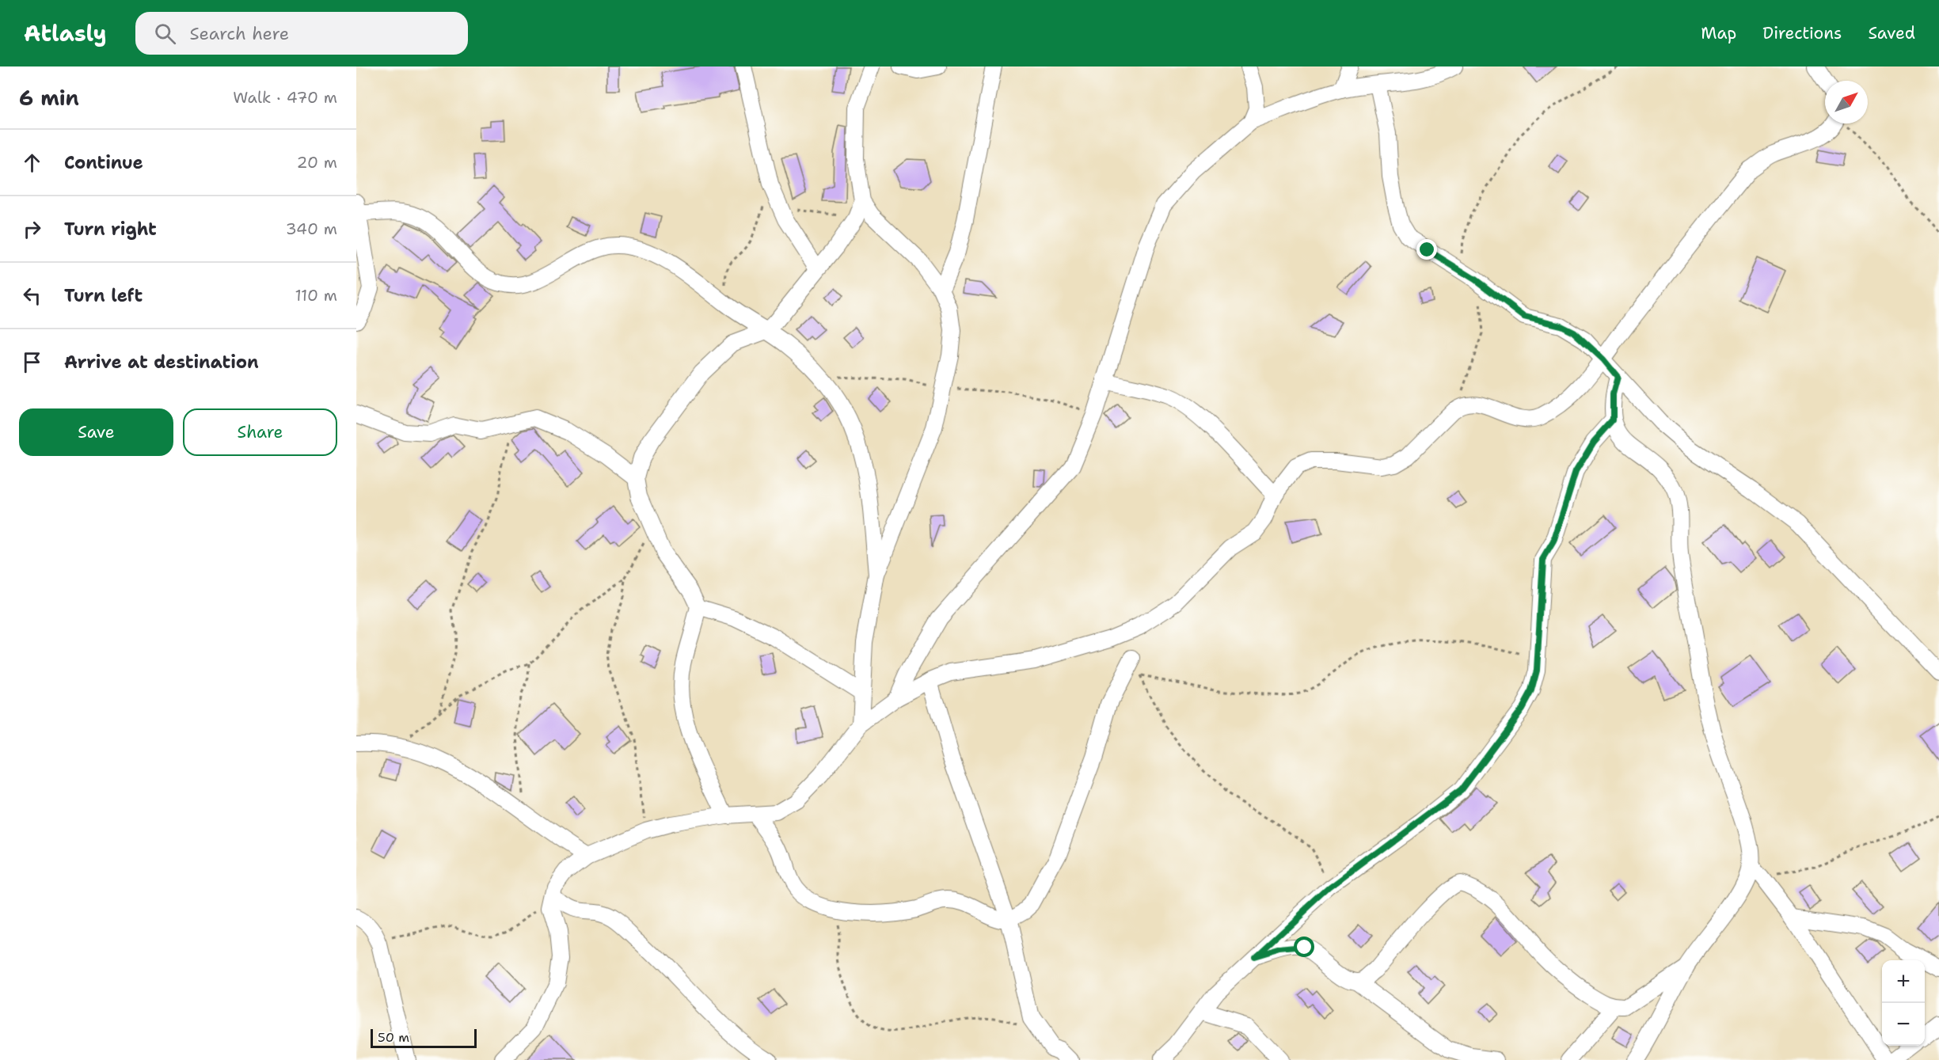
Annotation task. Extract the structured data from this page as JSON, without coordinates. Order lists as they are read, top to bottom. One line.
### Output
{"scale_bar":"50 m","north":"top right","page":{"header":"Atlasly","search":"Search here","nav":["Map","Directions","Saved"],"heading":["6 min","Walk · 470 m"],"list":[["Continue","20 m"],["Turn right","340 m"],["Turn left","110 m"],"Arrive at destination"],"buttons":["Save","Share"],"map_buttons":["+","−"],"scale":"50 m"}}
